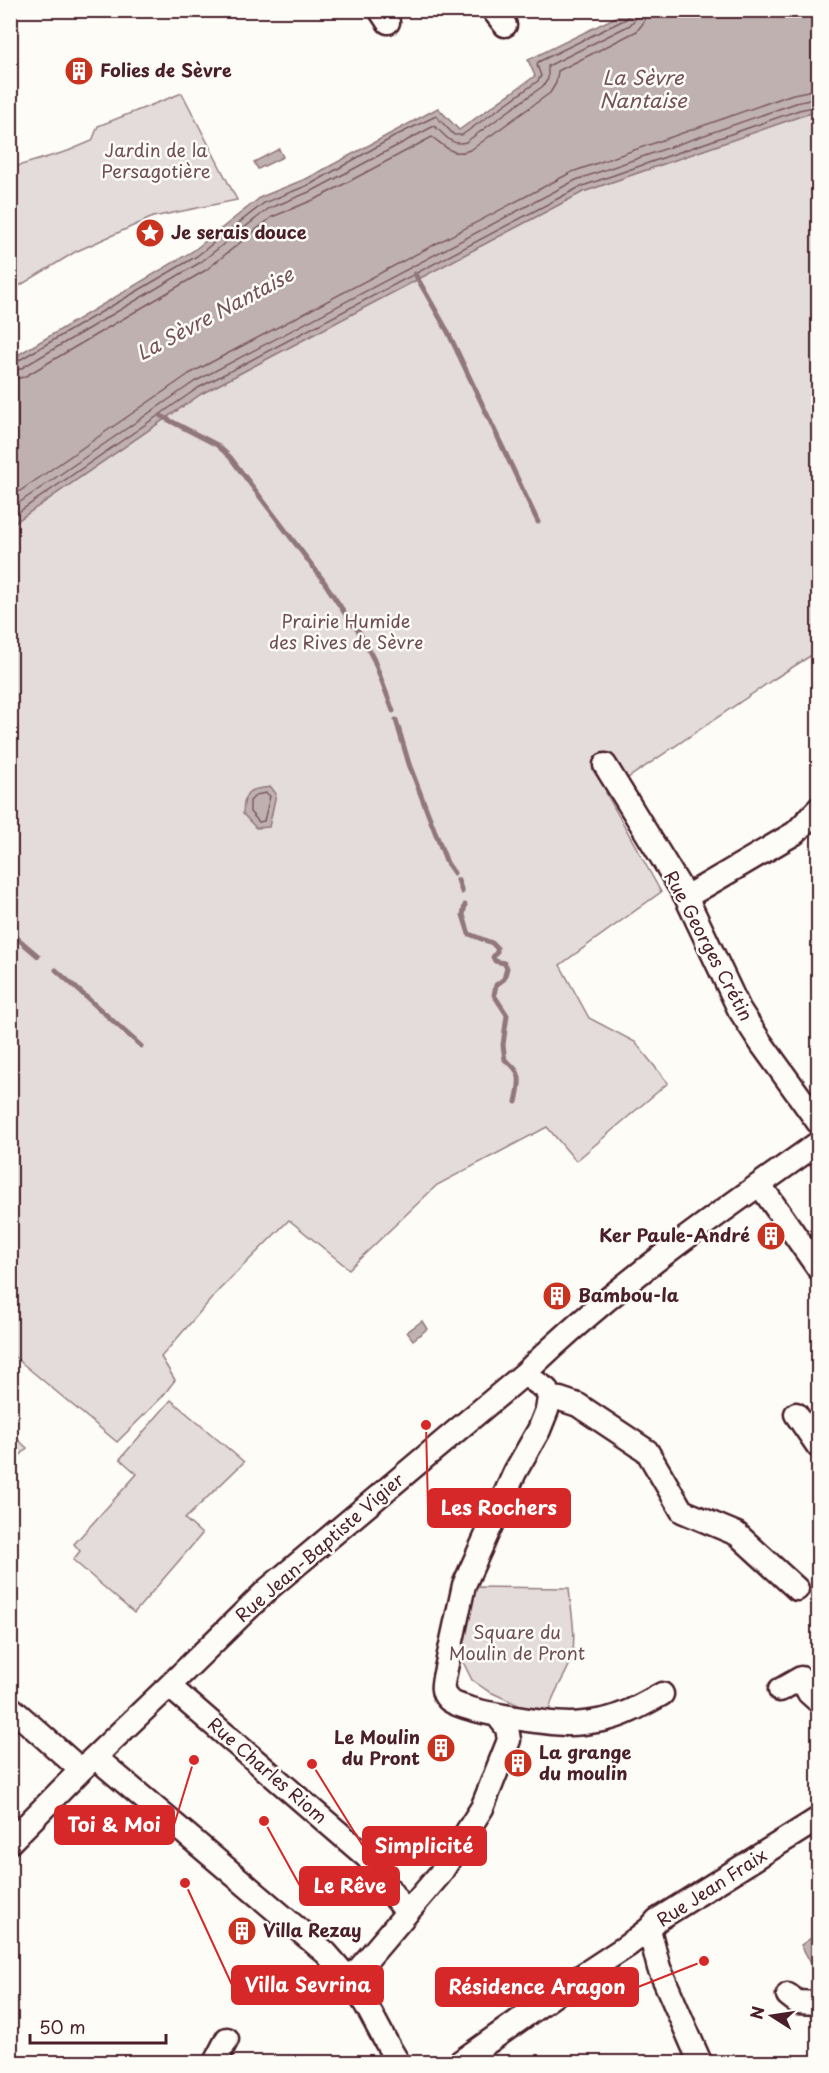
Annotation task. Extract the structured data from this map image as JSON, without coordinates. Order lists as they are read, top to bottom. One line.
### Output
{"streets":{"street":["Rue Georges Crétin","Rue Jean-Baptiste Vigier","Rue Charles Riom","Rue Jean Fraix"]},"crossings":[["Rue Jean-Baptiste Vigier","Rue Charles Riom"]],"water":["La Sèvre Nantaise"],"parks":["Jardin de la Persagotière","Prairie Humide des Rives de Sèvre","Square du Moulin de Pront"],"places":{"building":["Folies de Sèvre","Ker Paule-André","Bambou-la","Le Moulin du Pront","La grange du moulin","Villa Rezay"],"place":["Je serais douce"],"other":["Les Rochers","Toi & Moi","Simplicité","Le Rêve","Villa Sevrina","Résidence Aragon"]},"scale_bar":"50 m","north":"left"}
